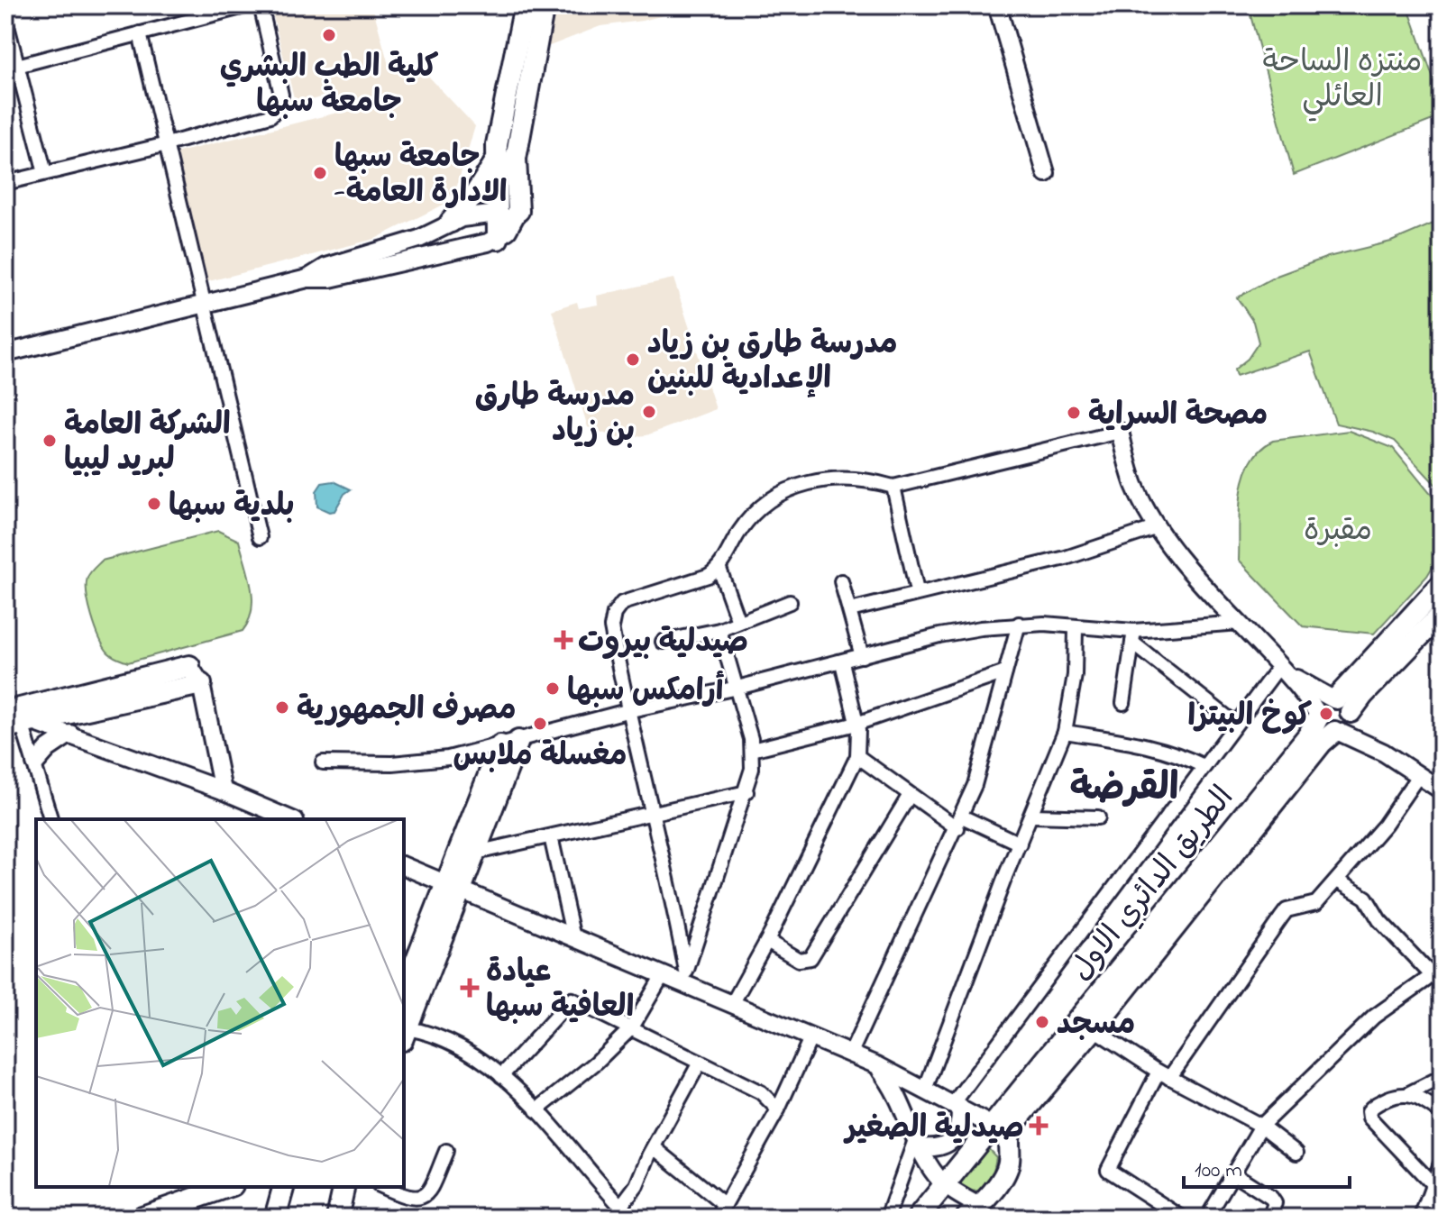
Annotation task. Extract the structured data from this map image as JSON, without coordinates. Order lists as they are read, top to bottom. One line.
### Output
{"streets":{"main road":["الطريق الدائري الاول"]},"districts":["القرضة"],"parks":["منتزه الساحة العائلي","مقبرة"],"places":{"other":["كلية الطب البشري جامعة سبها","جامعة سبها -الادارة العامة","مدرسة طارق بن زياد الإعدادية للبنين","مدرسة طارق بن زياد","مصحة السراية","الشركة العامة لبريد ليبيا","بلدية سبها","أرامكس سبها","مصرف الجمهورية","كوخ البيتزا","مغسلة ملابس","مسجد"],"health":["صيدلية بيروت","عيادة العافية سبها","صيدلية الصغير"]},"scale_bar":"100 m"}
